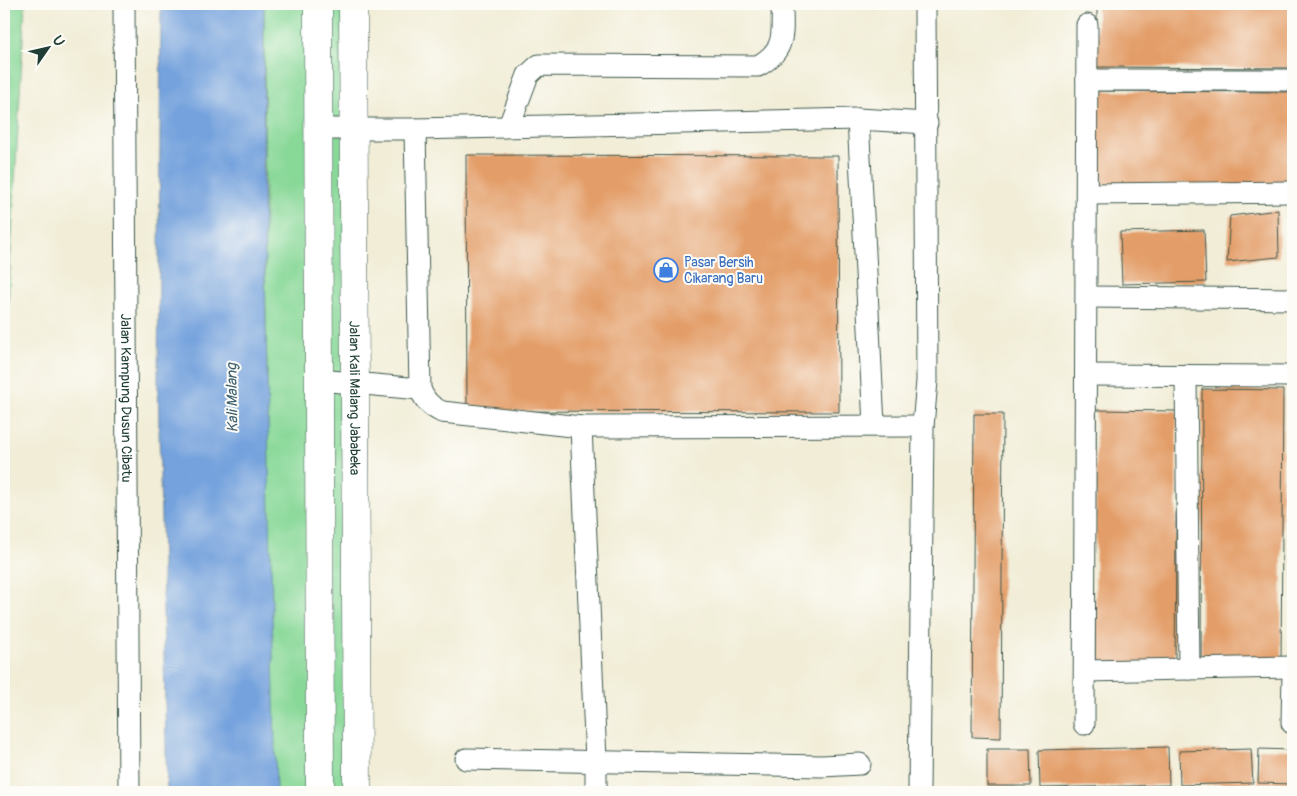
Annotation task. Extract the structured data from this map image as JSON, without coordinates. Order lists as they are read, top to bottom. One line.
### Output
{"streets":{"main road":["Jalan Kali Malang Jababeka"],"street":["Jalan Kampung Dusun Cibatu"]},"water":["Kali Malang"],"places":{"shop":["Pasar Bersih Cikarang Baru"]},"north":"top right"}
